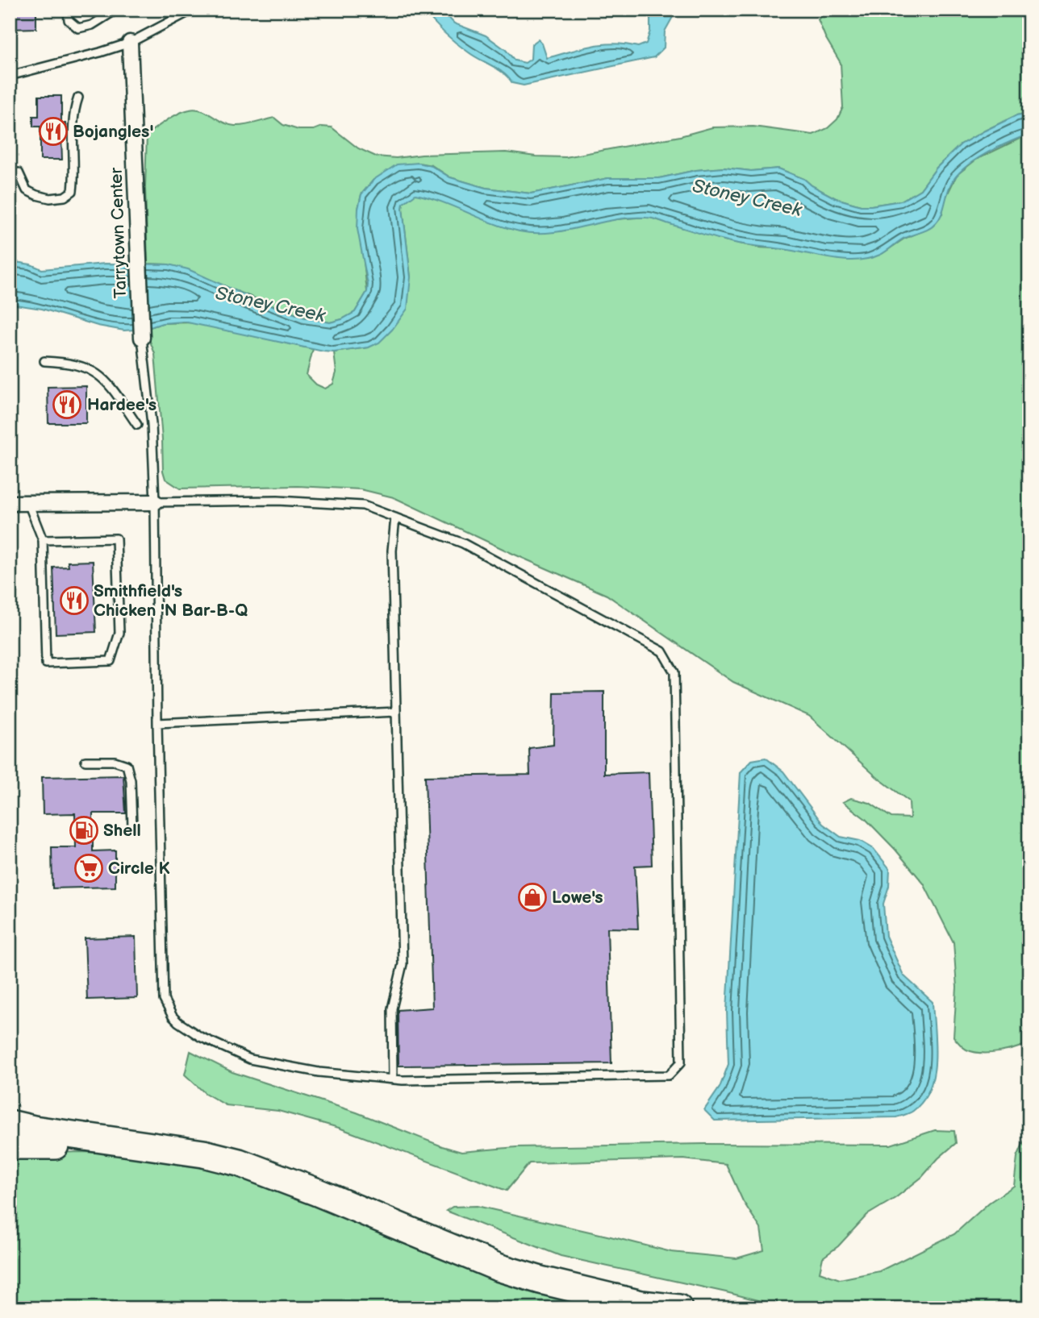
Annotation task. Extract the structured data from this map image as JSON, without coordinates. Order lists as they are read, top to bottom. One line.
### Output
{"streets":{"street":["Tarrytown Center"]},"water":["Stoney Creek"],"places":{"restaurant":["Bojangles'","Hardee's","Smithfield's Chicken 'N Bar-B-Q"],"fuel station":["Shell"],"supermarket":["Circle K"],"shop":["Lowe's"]}}
